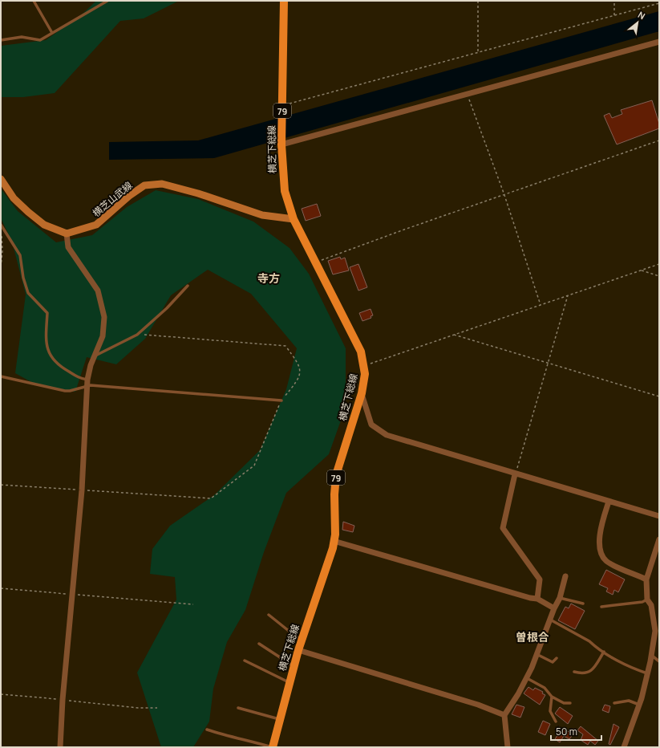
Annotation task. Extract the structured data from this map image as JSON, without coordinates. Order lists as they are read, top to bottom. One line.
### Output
{"streets":{"main road":["79","横芝下総線","横芝山武線"]},"crossings":[["横芝下総線","横芝山武線"]],"districts":["寺方","曽根合"],"scale_bar":"50 m","north":"top right"}
